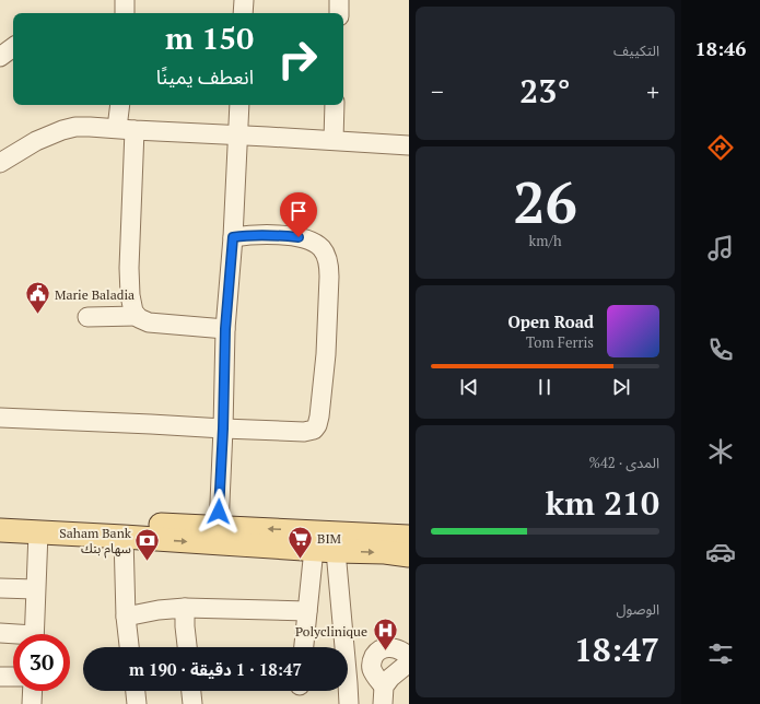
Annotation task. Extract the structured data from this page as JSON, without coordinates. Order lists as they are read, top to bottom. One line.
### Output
{"places":{"public building":["Marie Baladia"],"supermarket":["BIM"],"bank":["Saham Bank سهام بنك"],"hospital":["Polyclinique"]},"page":{"tabs":"18:46","tile":["التكييف",["26","km/h"],["المدى · 42%","210 km"],["الوصول","18:47"]],"turn":["150 m","انعطف يمينًا"],"heat":["−","23°","+"],"song":["Open Road","Tom Ferris"],"limit":"30","trip":"18:47 · 1 دقيقة · 190 m"}}
